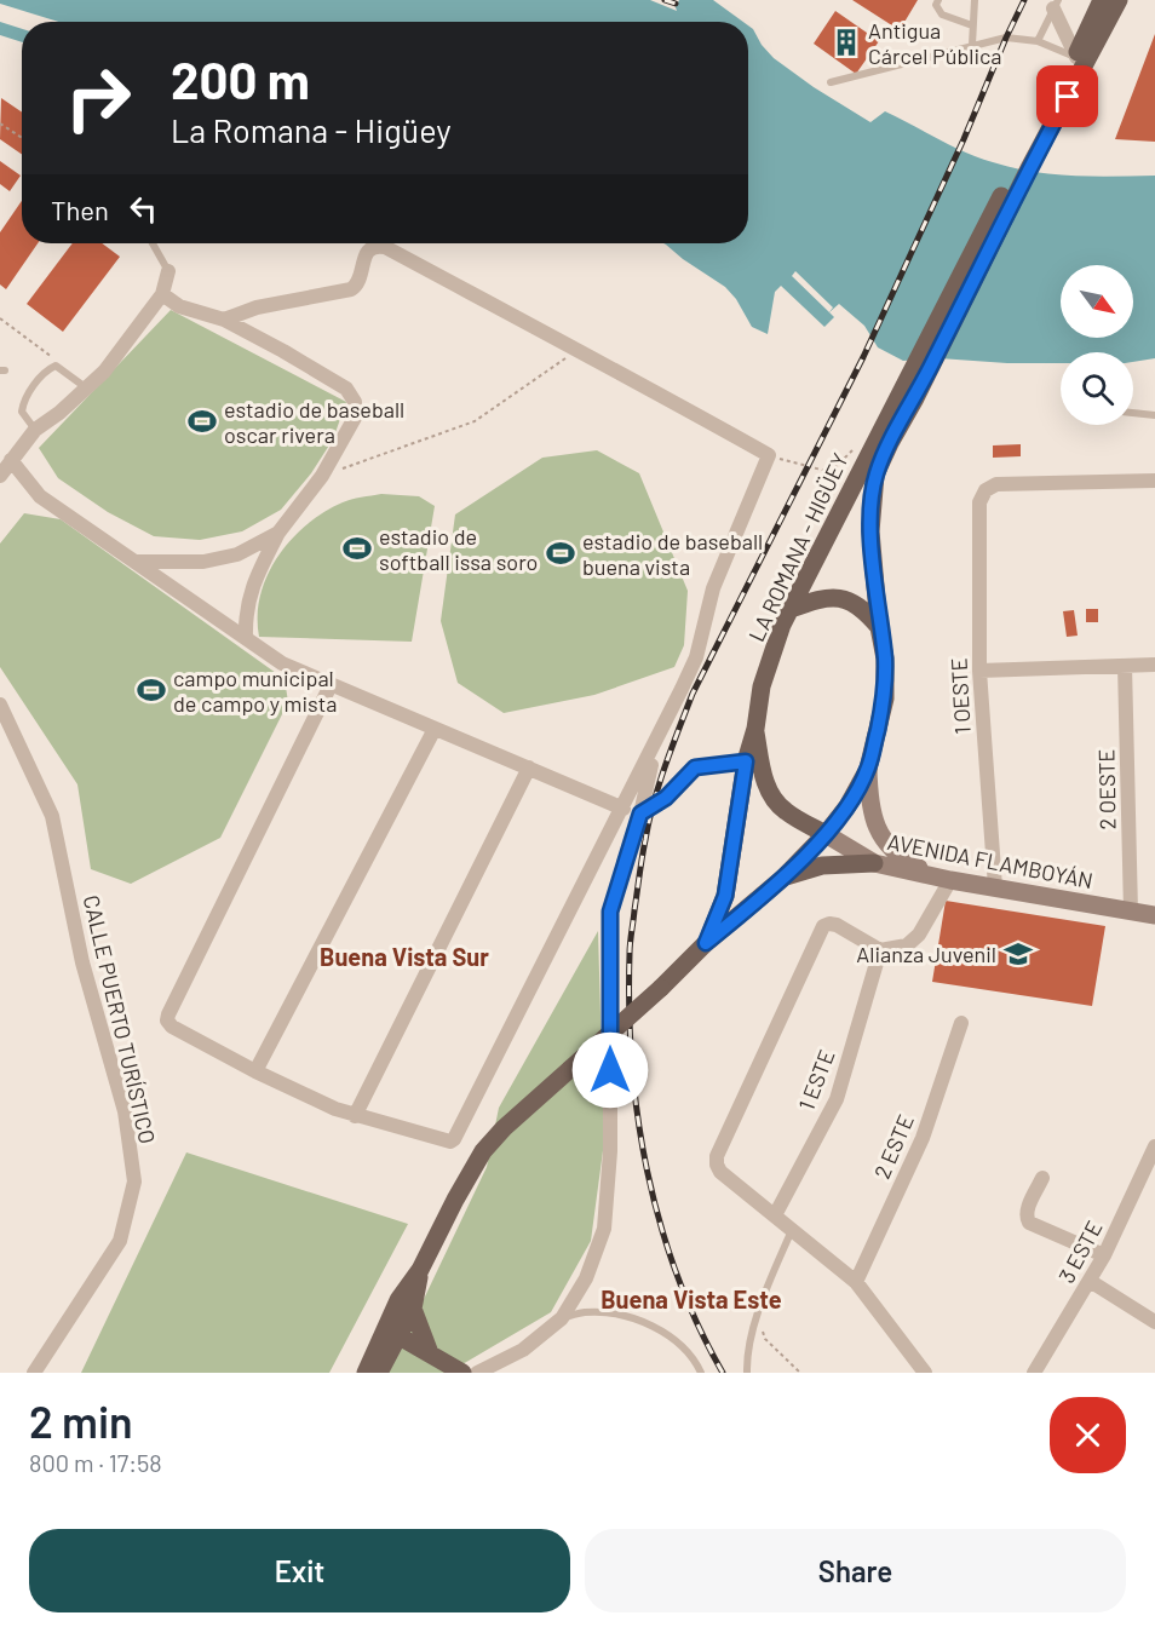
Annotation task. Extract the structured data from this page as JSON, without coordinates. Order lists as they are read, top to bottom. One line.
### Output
{"streets":{"main road":["LA ROMANA - HIGÜEY"],"street":["1 OESTE","2 OESTE","AVENIDA FLAMBOYÁN","CALLE PUERTO TURÍSTICO","1 ESTE","2 ESTE","3 ESTE"]},"crossings":[["LA ROMANA - HIGÜEY","AVENIDA FLAMBOYÁN"],["1 OESTE","AVENIDA FLAMBOYÁN"],["2 OESTE","AVENIDA FLAMBOYÁN"]],"districts":["Buena Vista Sur","Buena Vista Este"],"places":{"building":["Antigua Cárcel Pública"],"sports":["estadio de baseball oscar rivera","estadio de softball issa soro","estadio de baseball buena vista","campo municipal de campo y mista"],"school or university":["Alianza Juvenil"]},"north":"bottom right","page":{"turn":["200 m","La Romana - Higüey"],"then":"Then","heading":["2 min","800 m · 17:58"],"buttons":["Exit","Share"]}}
